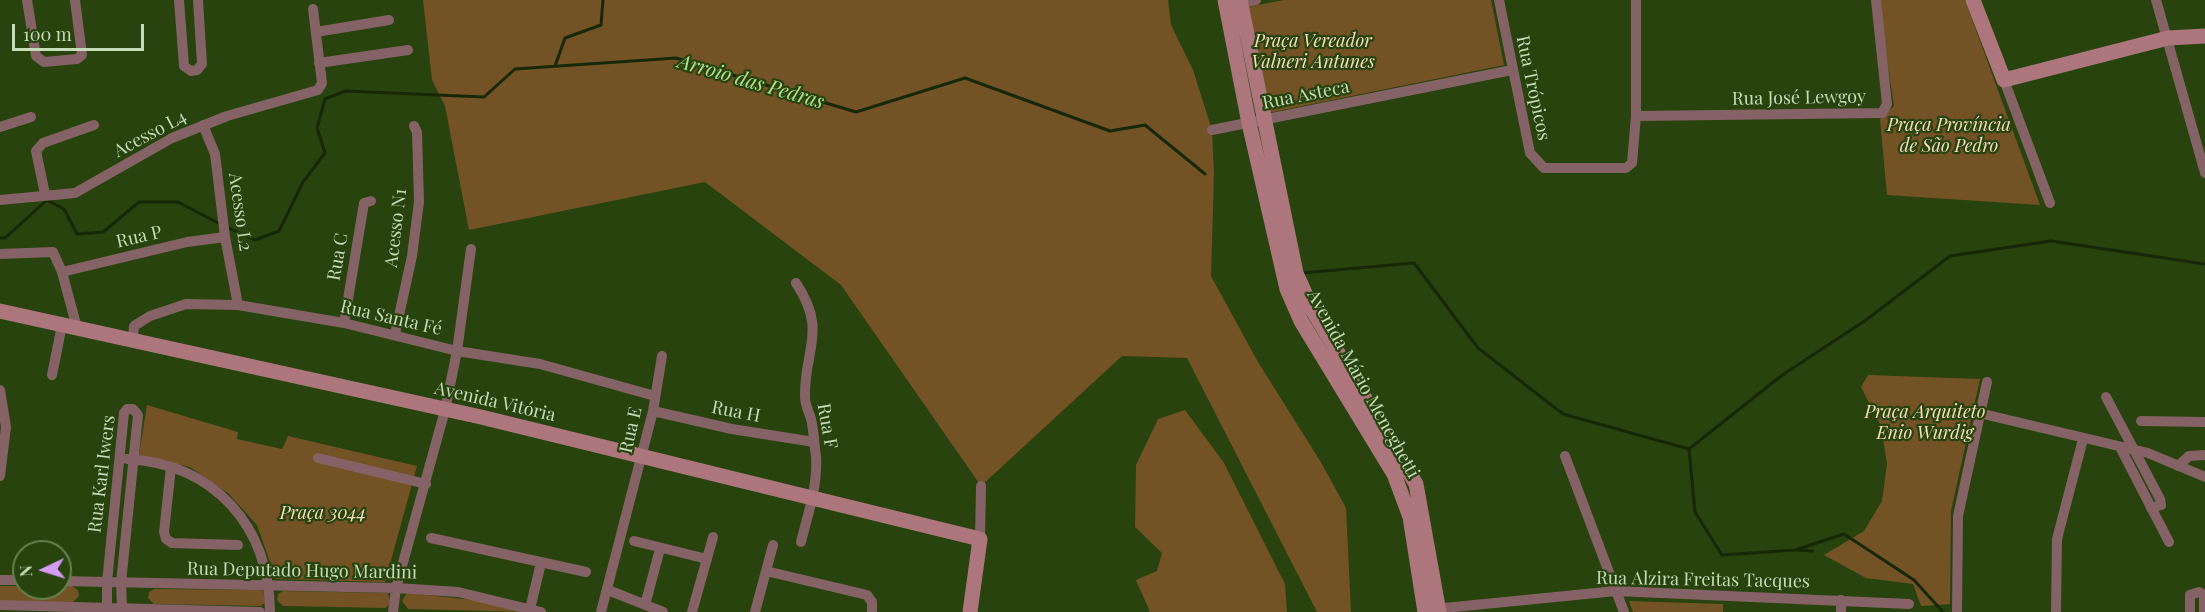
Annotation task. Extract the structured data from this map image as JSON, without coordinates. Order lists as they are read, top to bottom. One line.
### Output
{"streets":{"street":["Rua Trópicos","Rua Asteca","Rua José Lewgoy","Acesso L4","Acesso L2","Acesso N1","Rua P","Rua C","Rua Santa Fé","Avenida Mário Meneghetti","Avenida Vitória","Rua H","Rua F","Rua E","Rua Karl Iwers","Rua Deputado Hugo Mardini","Rua Alzira Freitas Tacques"]},"crossings":[["Rua Trópicos","Rua Asteca"],["Rua Trópicos","Rua José Lewgoy"],["Rua Asteca","Avenida Mário Meneghetti"],["Acesso L4","Acesso L2"],["Acesso L2","Rua P"],["Acesso L2","Rua Santa Fé"],["Acesso N1","Rua Santa Fé"],["Rua C","Rua Santa Fé"],["Rua Santa Fé","Avenida Vitória"],["Rua Santa Fé","Rua E"],["Avenida Mário Meneghetti","Rua Alzira Freitas Tacques"],["Avenida Vitória","Rua F"],["Avenida Vitória","Rua E"],["Rua H","Rua F"],["Rua H","Rua E"],["Rua Karl Iwers","Rua Deputado Hugo Mardini"]],"water":["Arroio das Pedras"],"parks":["Praça Vereador Valneri Antunes","Praça Província de São Pedro","Praça Arquiteto Enio Wurdig","Praça 3044"],"scale_bar":"100 m","north":"left"}
